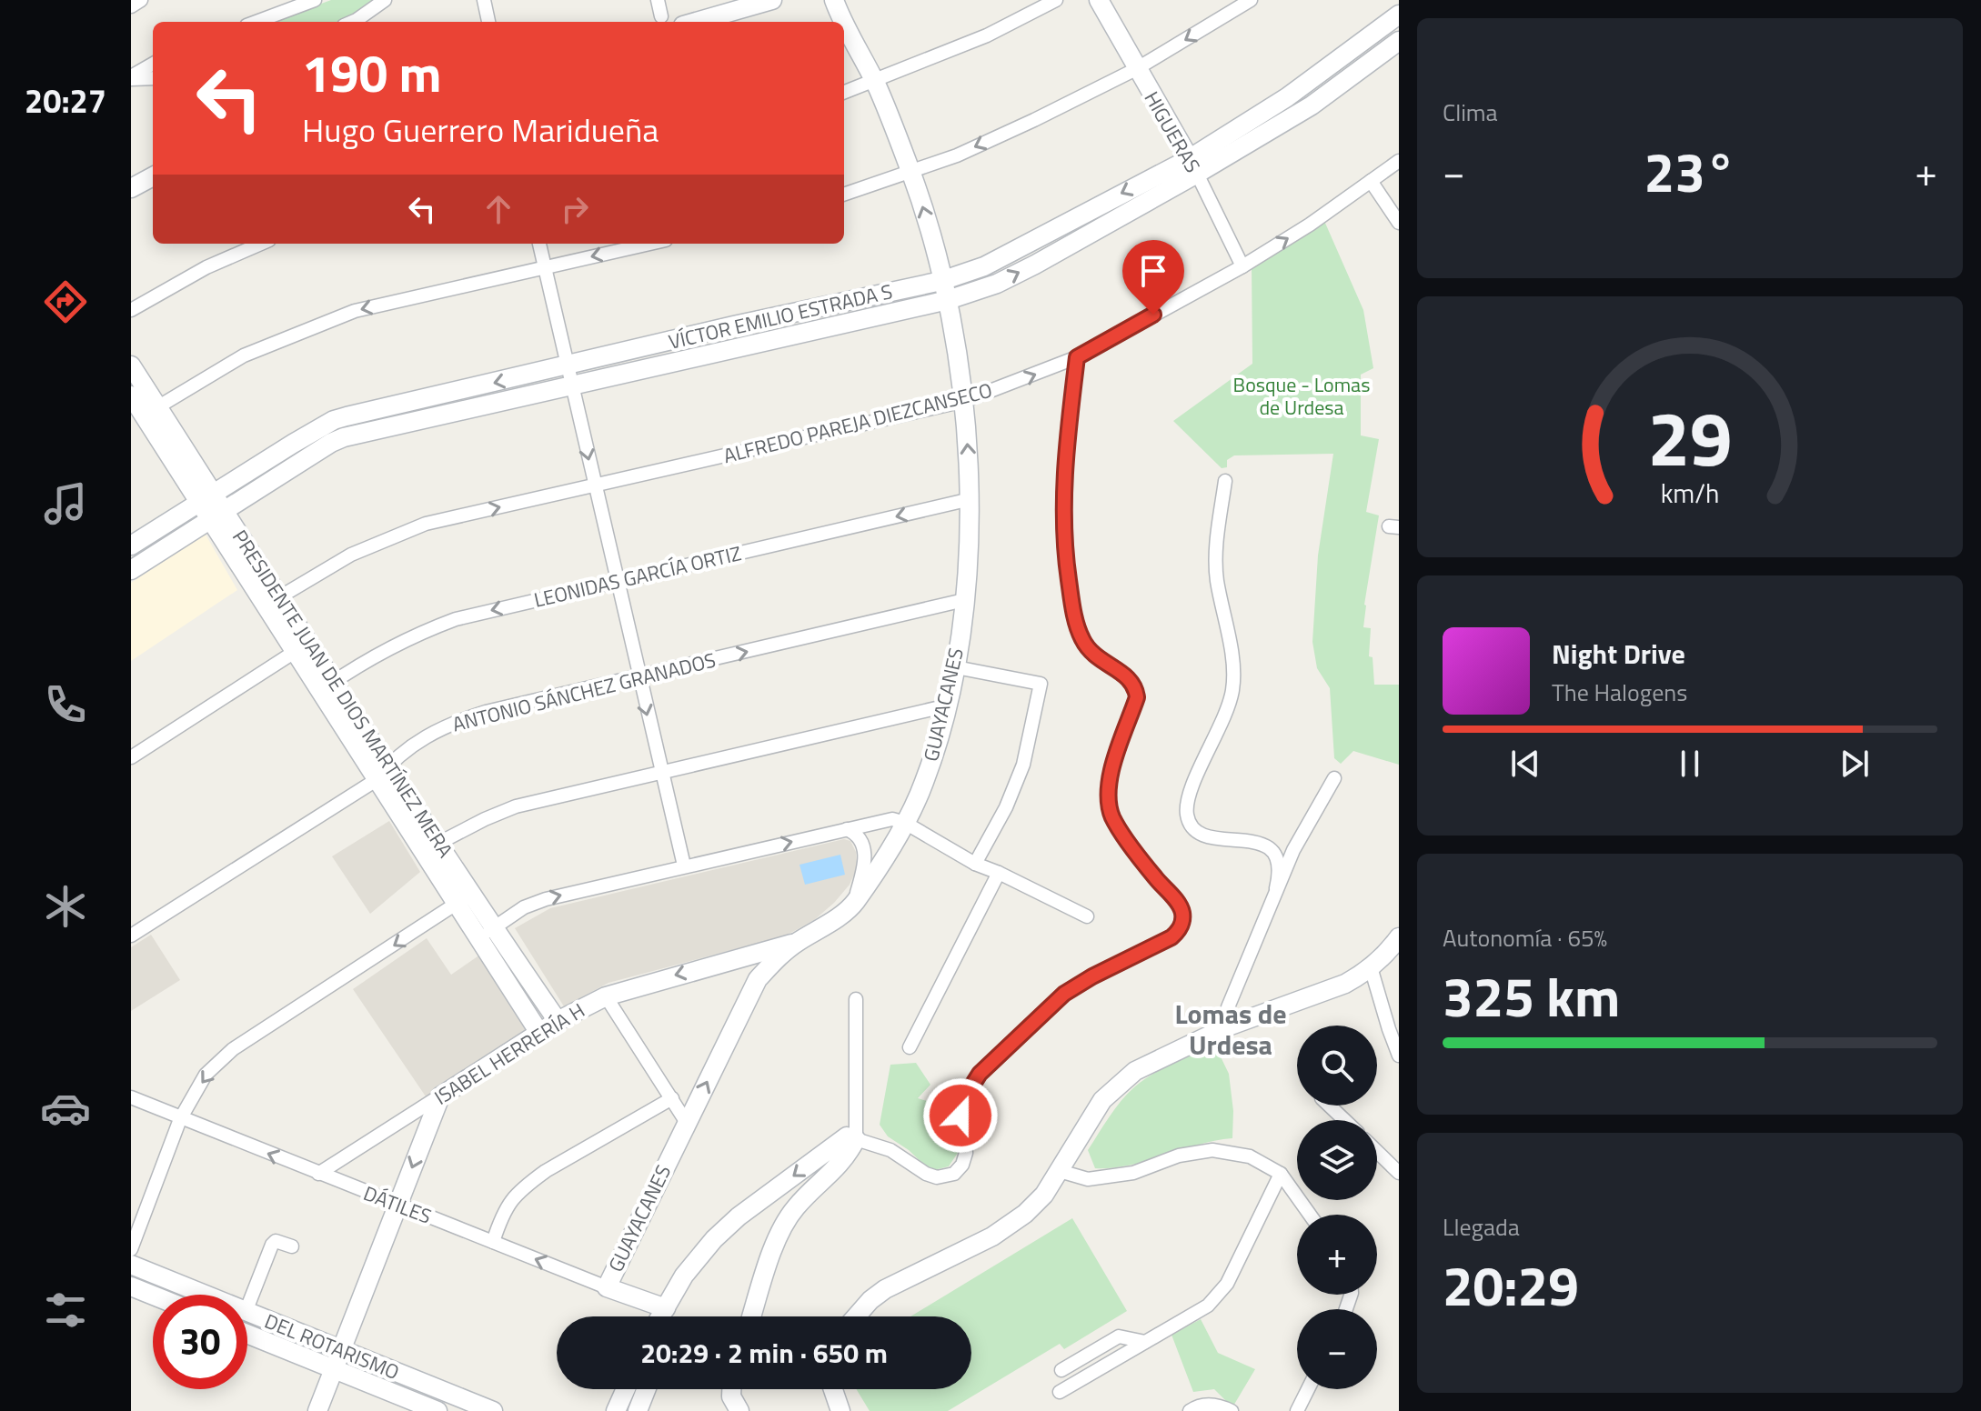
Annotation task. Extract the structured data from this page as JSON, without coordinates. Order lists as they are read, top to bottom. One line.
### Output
{"streets":{"street":["HIGUERAS","VÍCTOR EMILIO ESTRADA S","ALFREDO PAREJA DIEZCANSECO","LEONIDAS GARCÍA ORTIZ","ANTONIO SÁNCHEZ GRANADOS","PRESIDENTE JUAN DE DIOS MARTÍNEZ MERA","GUAYACANES","ISABEL HERRERÍA H","DÁTILES","DEL ROTARISMO"]},"crossings":[["HIGUERAS","VÍCTOR EMILIO ESTRADA S"],["HIGUERAS","ALFREDO PAREJA DIEZCANSECO"],["VÍCTOR EMILIO ESTRADA S","PRESIDENTE JUAN DE DIOS MARTÍNEZ MERA"],["VÍCTOR EMILIO ESTRADA S","GUAYACANES"],["ALFREDO PAREJA DIEZCANSECO","PRESIDENTE JUAN DE DIOS MARTÍNEZ MERA"],["ALFREDO PAREJA DIEZCANSECO","GUAYACANES"],["LEONIDAS GARCÍA ORTIZ","PRESIDENTE JUAN DE DIOS MARTÍNEZ MERA"],["LEONIDAS GARCÍA ORTIZ","GUAYACANES"],["ANTONIO SÁNCHEZ GRANADOS","PRESIDENTE JUAN DE DIOS MARTÍNEZ MERA"],["ANTONIO SÁNCHEZ GRANADOS","GUAYACANES"],["PRESIDENTE JUAN DE DIOS MARTÍNEZ MERA","ISABEL HERRERÍA H"],["GUAYACANES","ISABEL HERRERÍA H"],["GUAYACANES","DÁTILES"],["ISABEL HERRERÍA H","DÁTILES"]],"one_way":["ALFREDO PAREJA DIEZCANSECO","LEONIDAS GARCÍA ORTIZ","DÁTILES"],"districts":["Lomas de Urdesa"],"parks":["Bosque - Lomas de Urdesa"],"page":{"tabs":"20:27","tile":["Clima",["Autonomía · 65%","325 km"],["Llegada","20:29"]],"turn":["190 m","Hugo Guerrero Maridueña"],"heat":["−","23°","+"],"song":["Night Drive","The Halogens"],"map_buttons":["+","−"],"limit":"30","trip":"20:29 · 2 min · 650 m","gauge":["29","km/h"]}}
